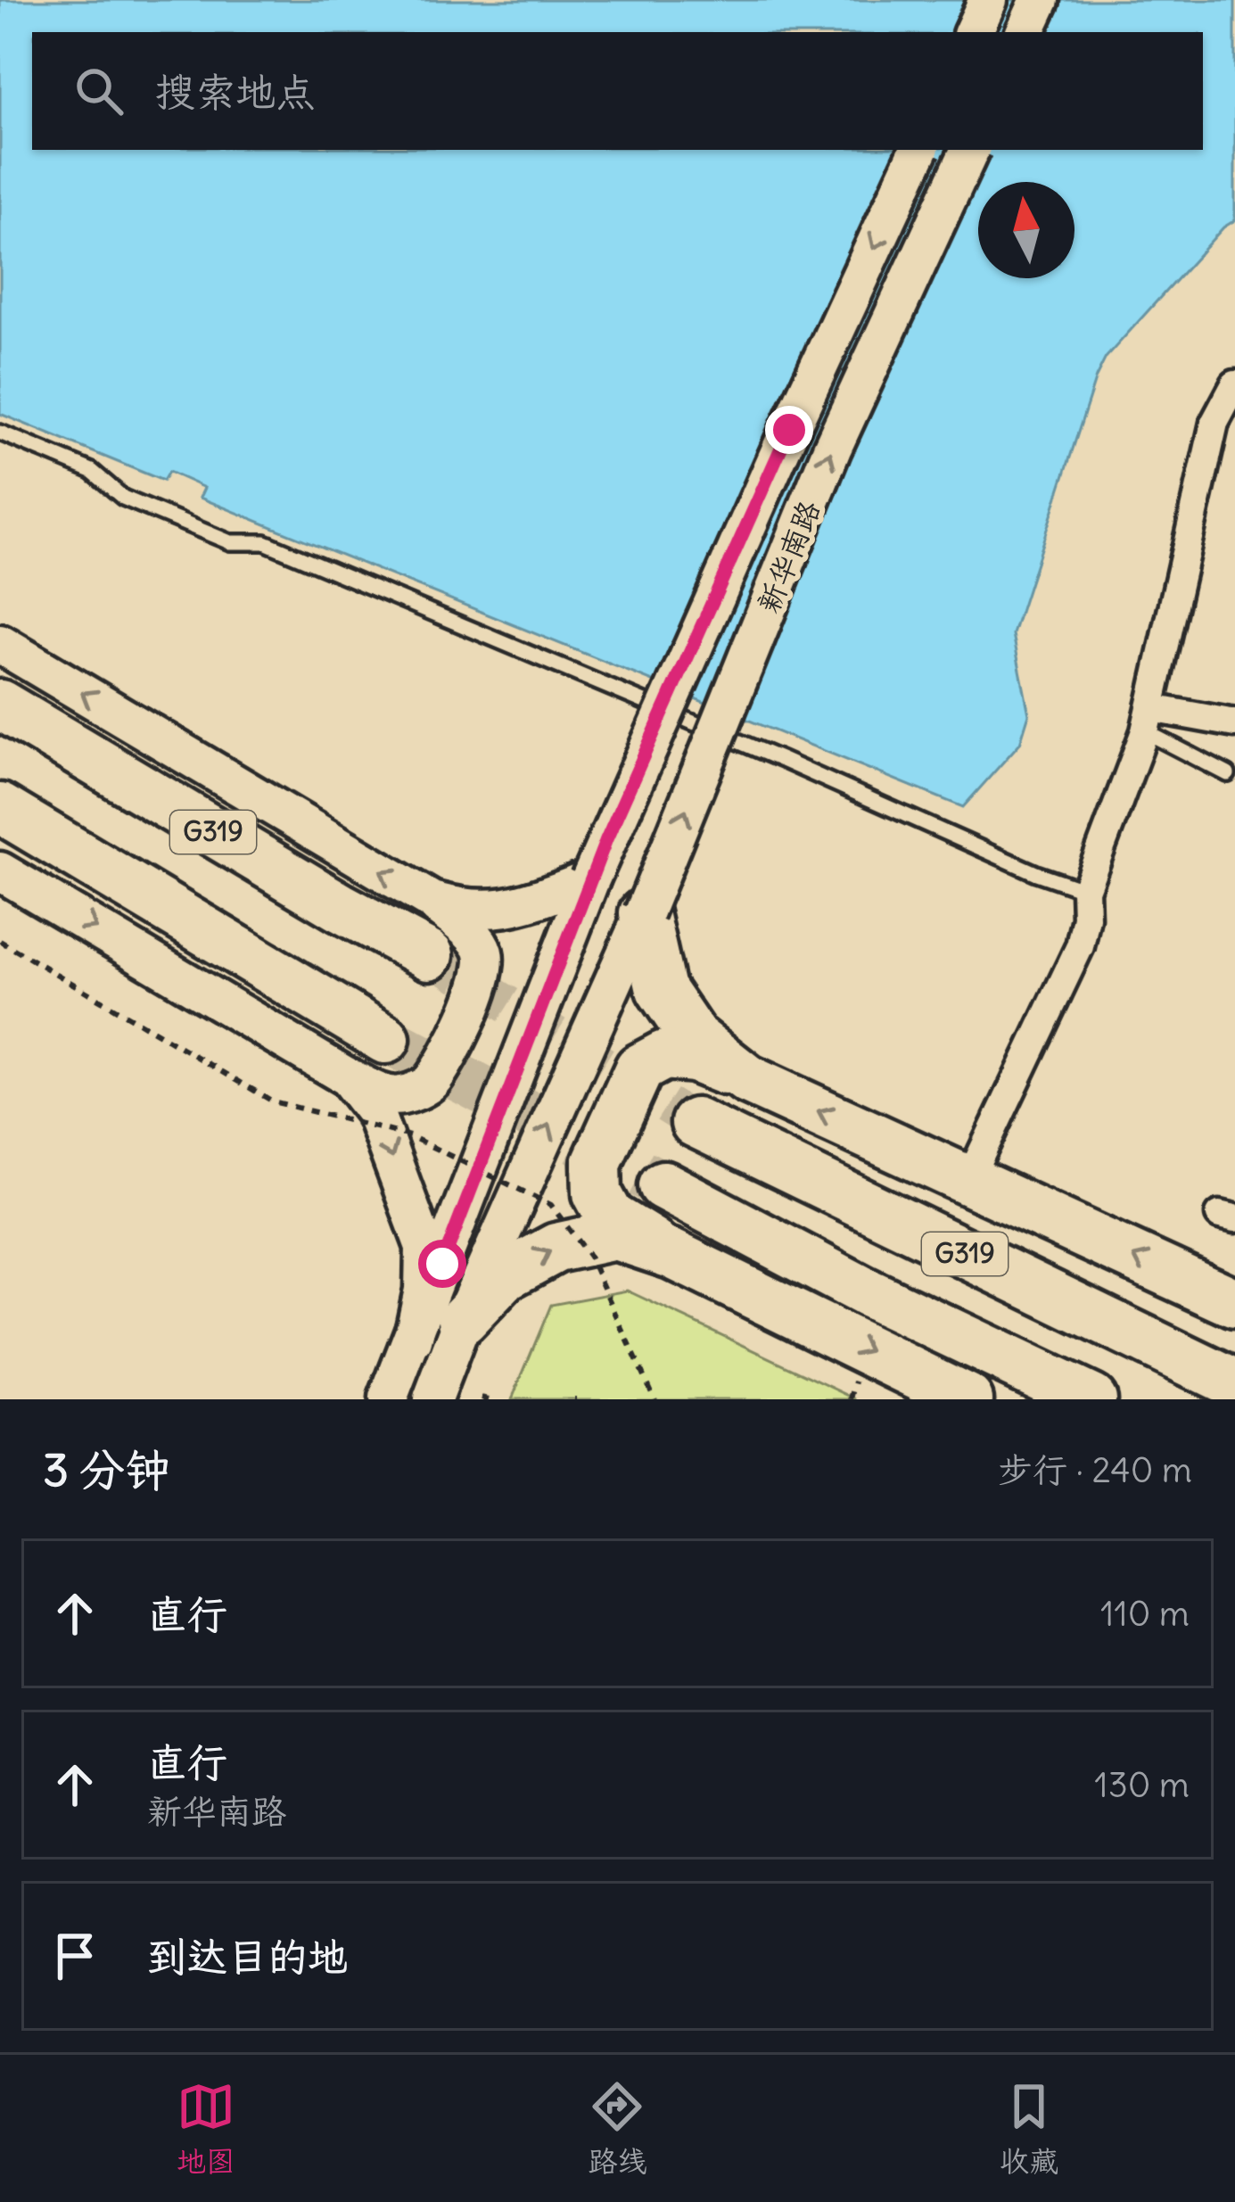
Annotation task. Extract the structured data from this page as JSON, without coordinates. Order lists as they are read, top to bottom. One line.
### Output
{"streets":{"highway":["G319"],"main road":["新华南路"]},"north":"top","page":{"search":"搜索地点","heading":["3 分钟","步行 · 240 m"],"list":[["直行","110 m"],["直行","新华南路","130 m"],"到达目的地"],"nav":["地图","路线","收藏"]}}
